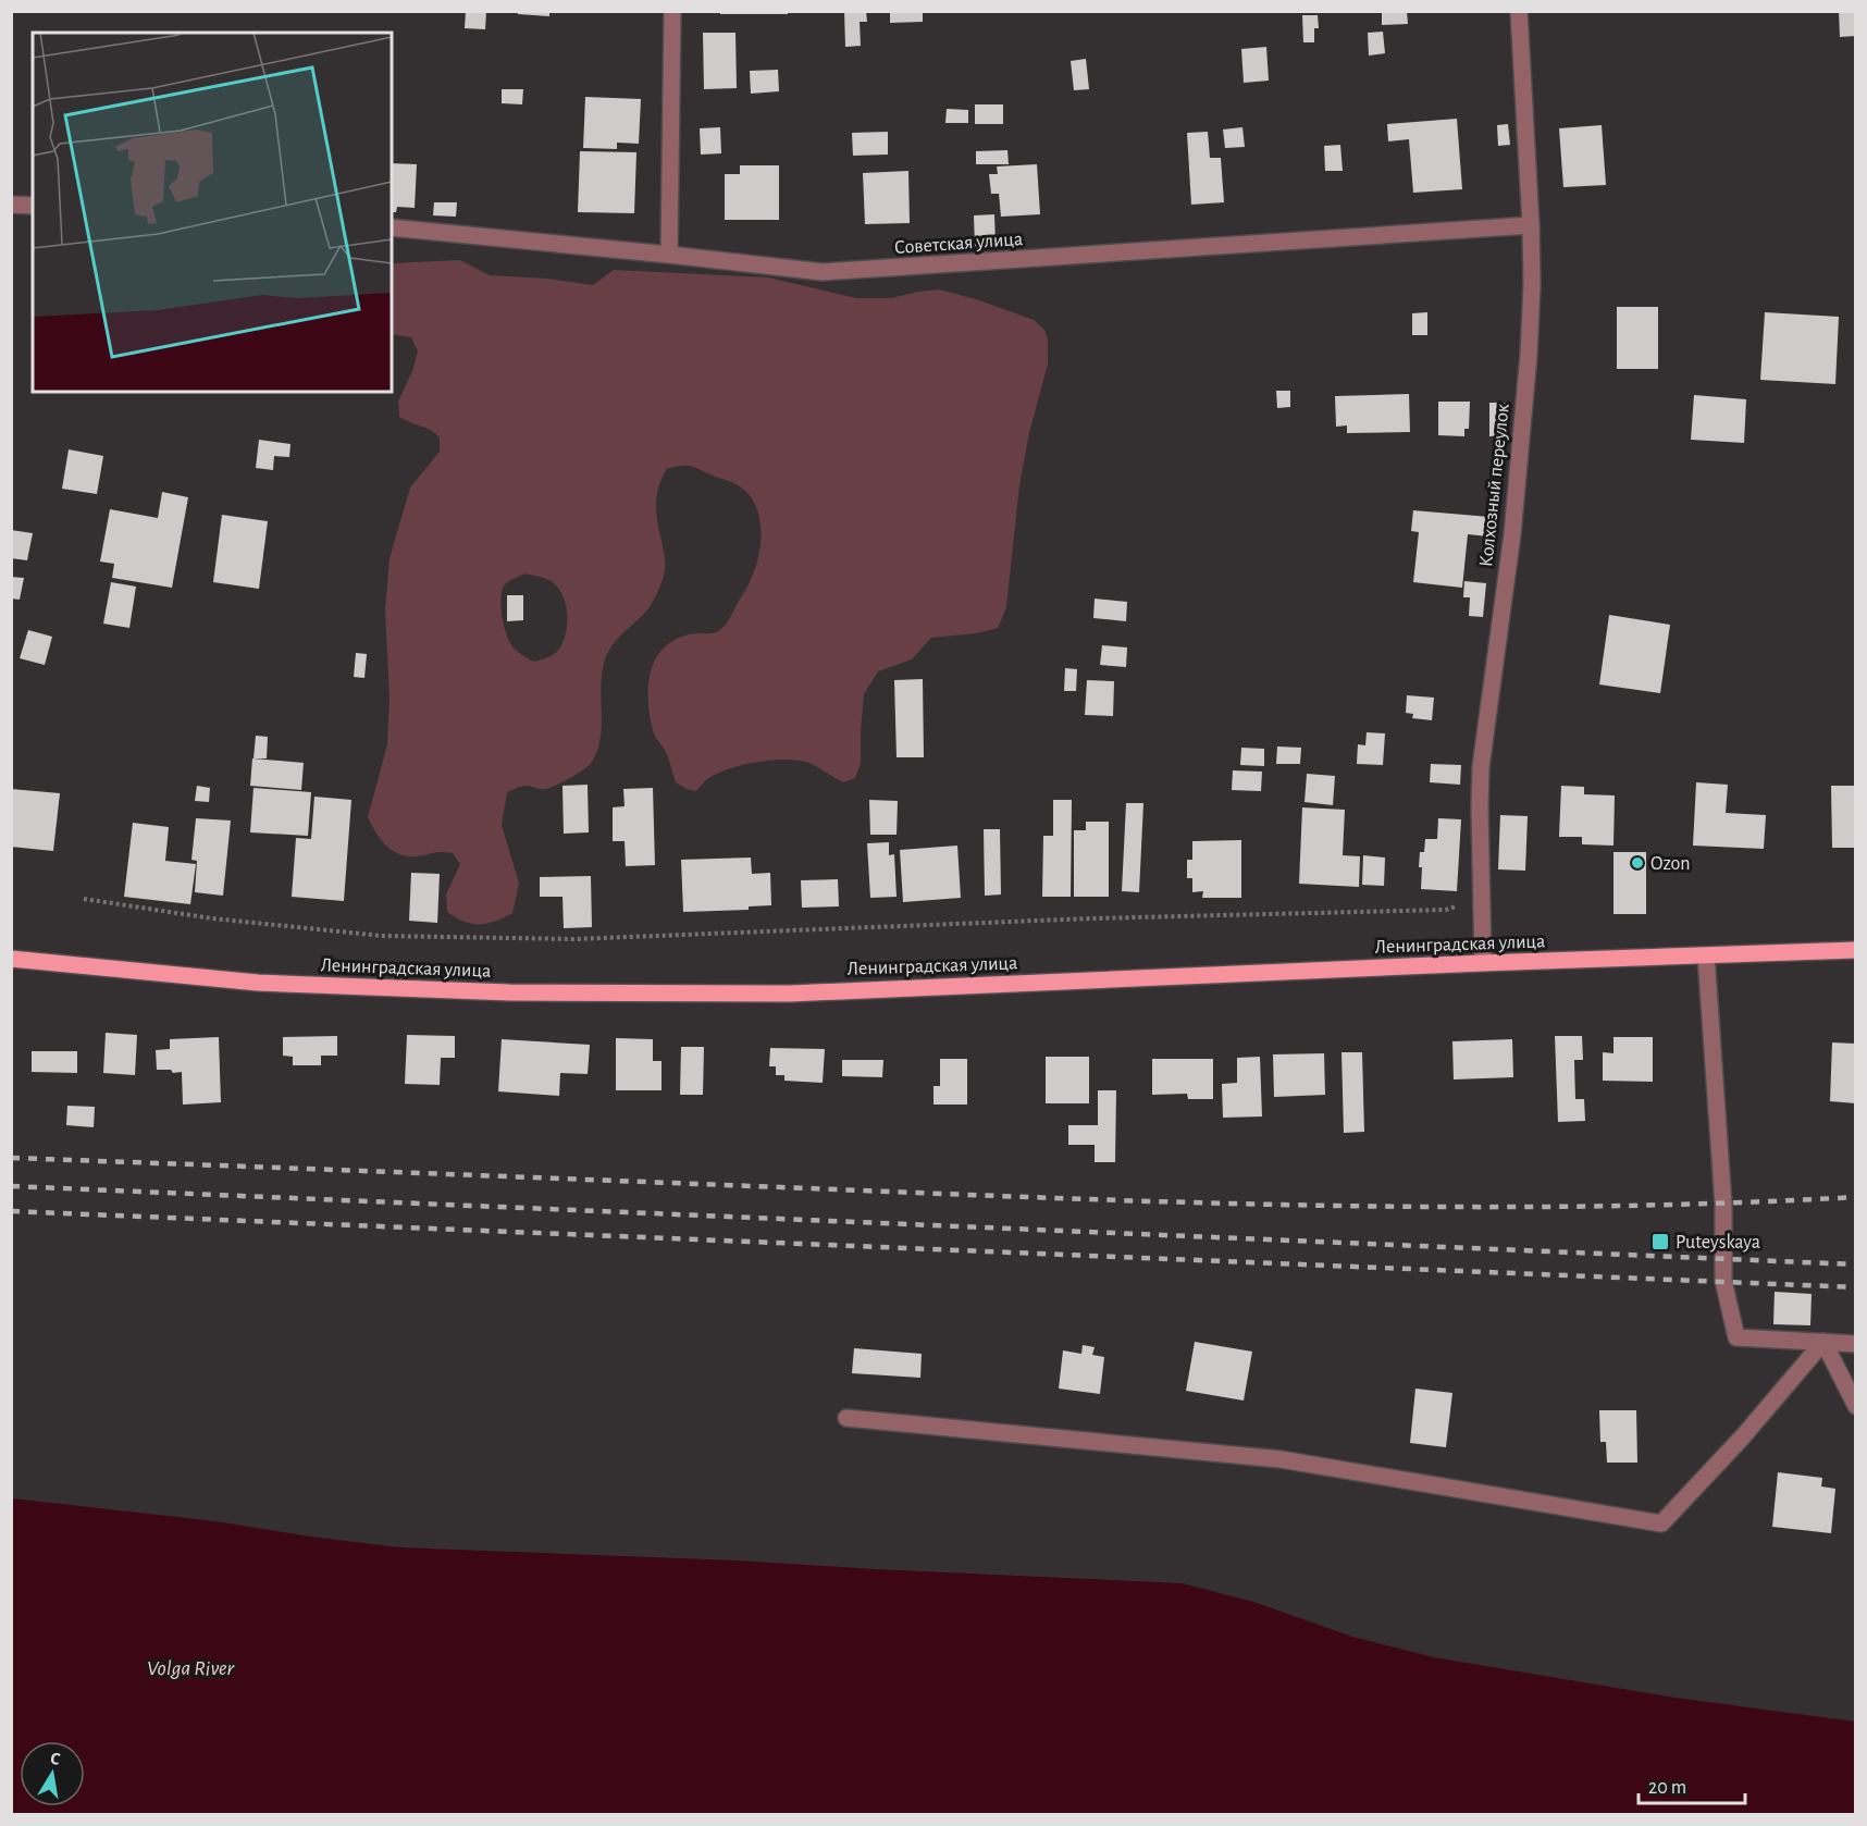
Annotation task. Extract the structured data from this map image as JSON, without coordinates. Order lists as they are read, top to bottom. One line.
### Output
{"streets":{"main road":["Ленинградская улица"],"street":["Советская улица","Колхозный переулок"]},"crossings":[["Советская улица","Колхозный переулок"],["Колхозный переулок","Ленинградская улица"]],"water":["Volga River"],"places":{"other":["Ozon"],"transit":["Puteyskaya"]},"scale_bar":"20 m","north":"top"}
